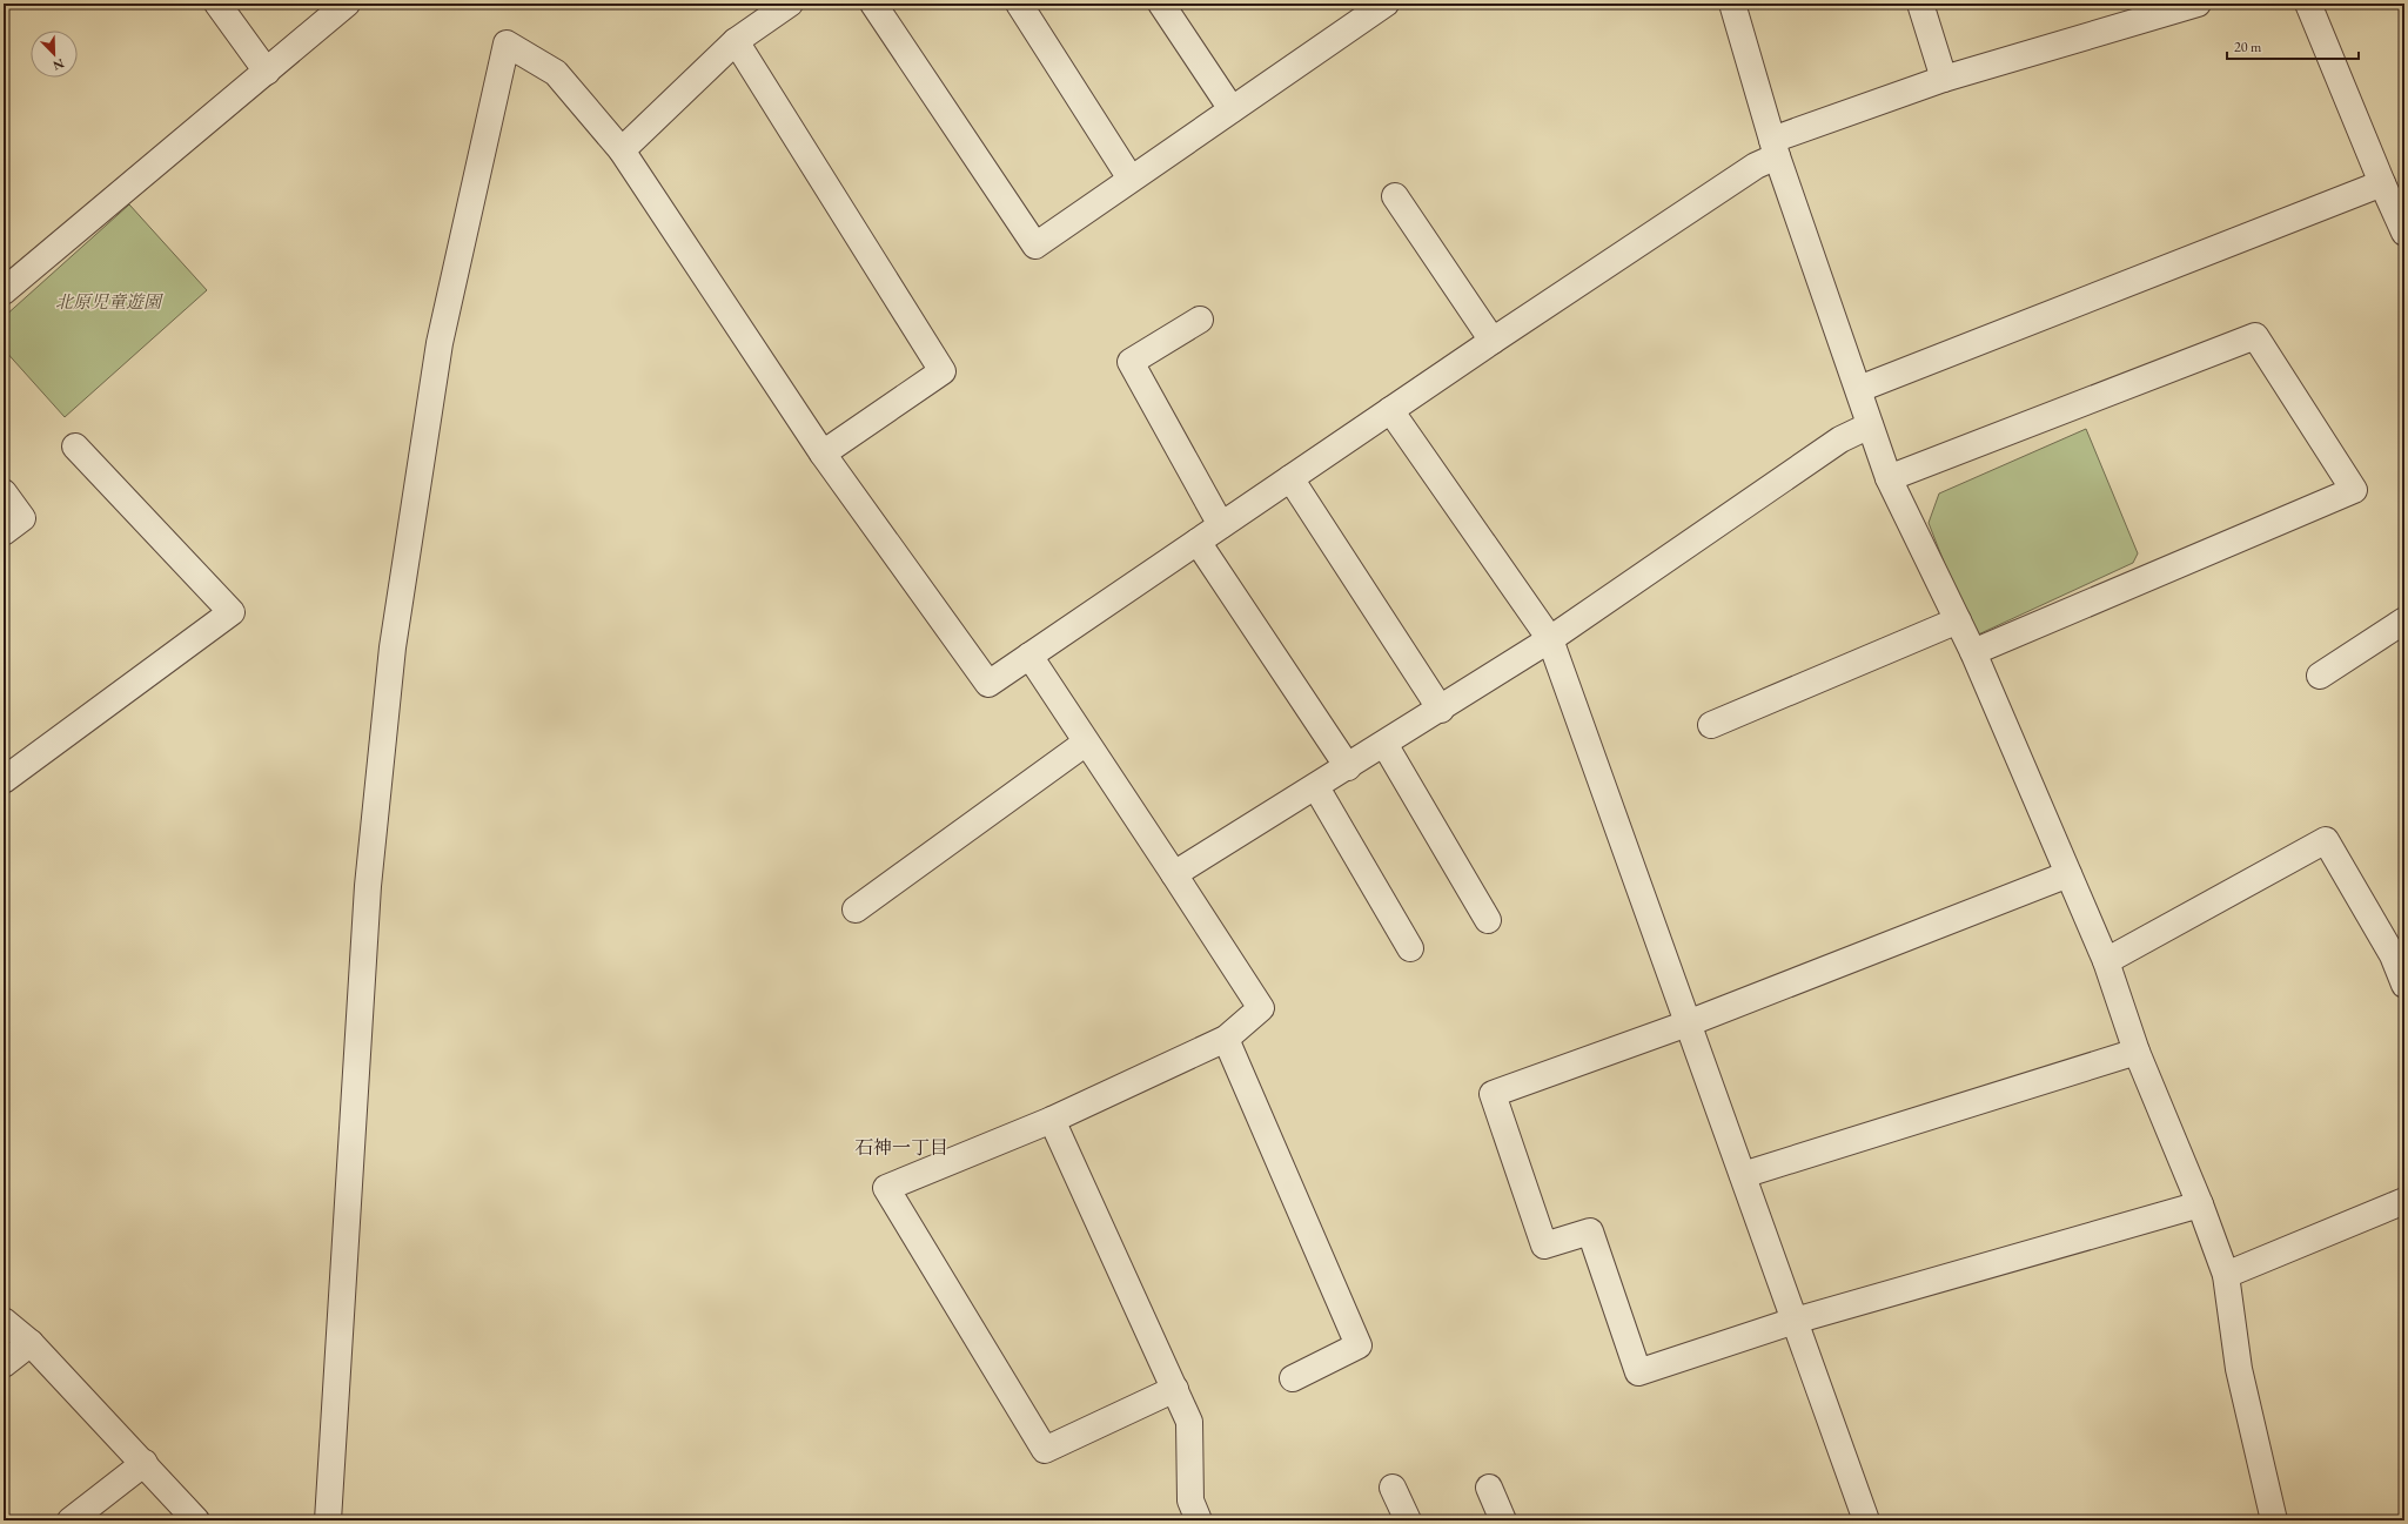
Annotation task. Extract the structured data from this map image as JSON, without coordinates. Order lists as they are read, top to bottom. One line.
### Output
{"districts":["石神一丁目"],"parks":["北原児童遊園"],"scale_bar":"20 m","north":"bottom right"}
